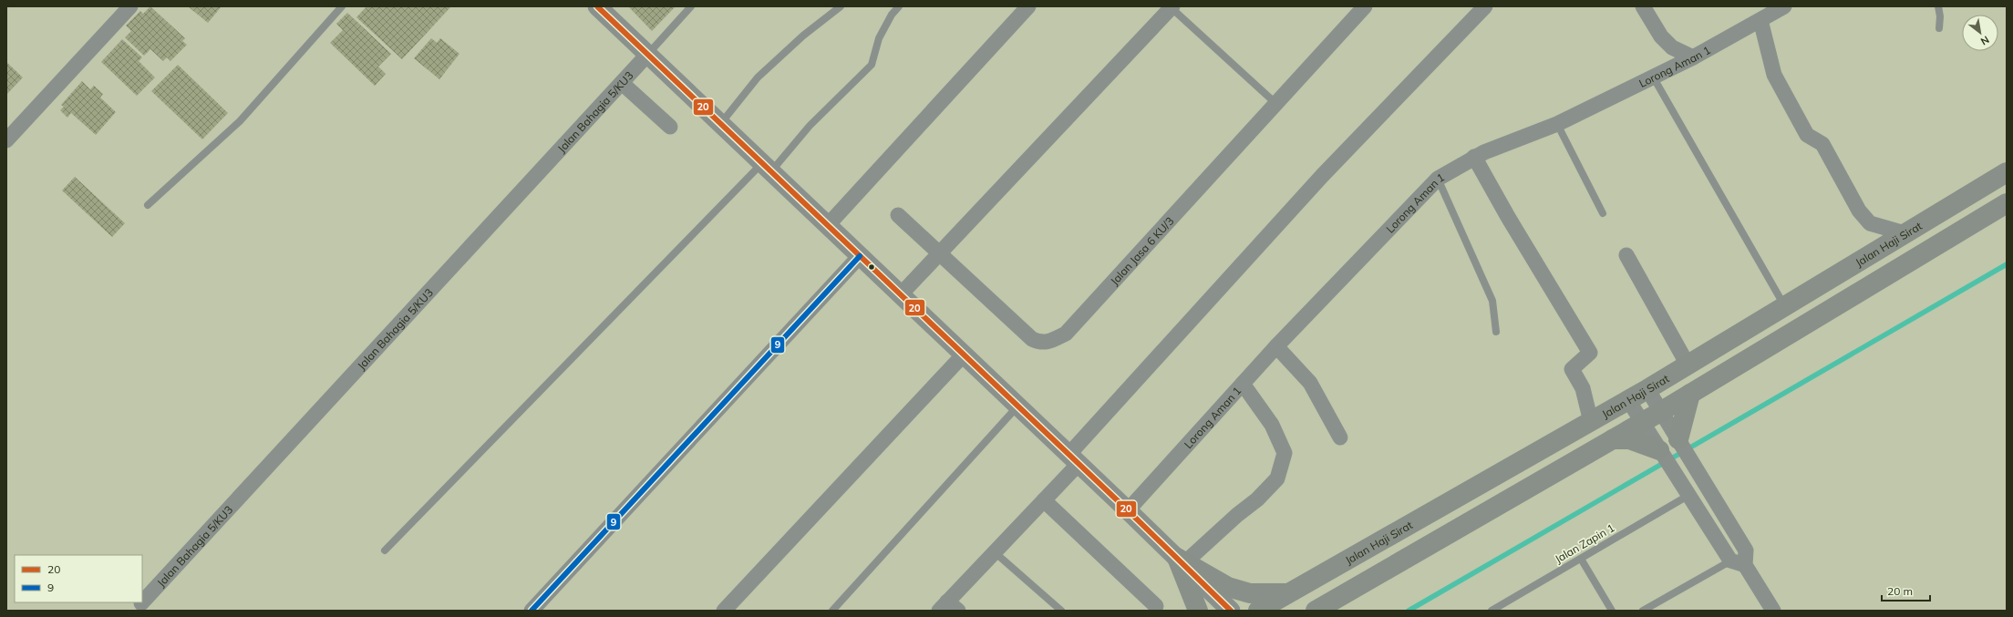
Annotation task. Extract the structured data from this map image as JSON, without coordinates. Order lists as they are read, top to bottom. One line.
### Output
{"streets":{"main road":["Jalan Haji Sirat"],"street":["Lorong Aman 1","Jalan Bahagia 5/KU3","Jalan Jasa 6 KU/3"],"lane":["Jalan Zapin 1"]},"lines":["transit line 20","transit line 9"],"legend":["20","9"],"scale_bar":"20 m","north":"bottom right"}
